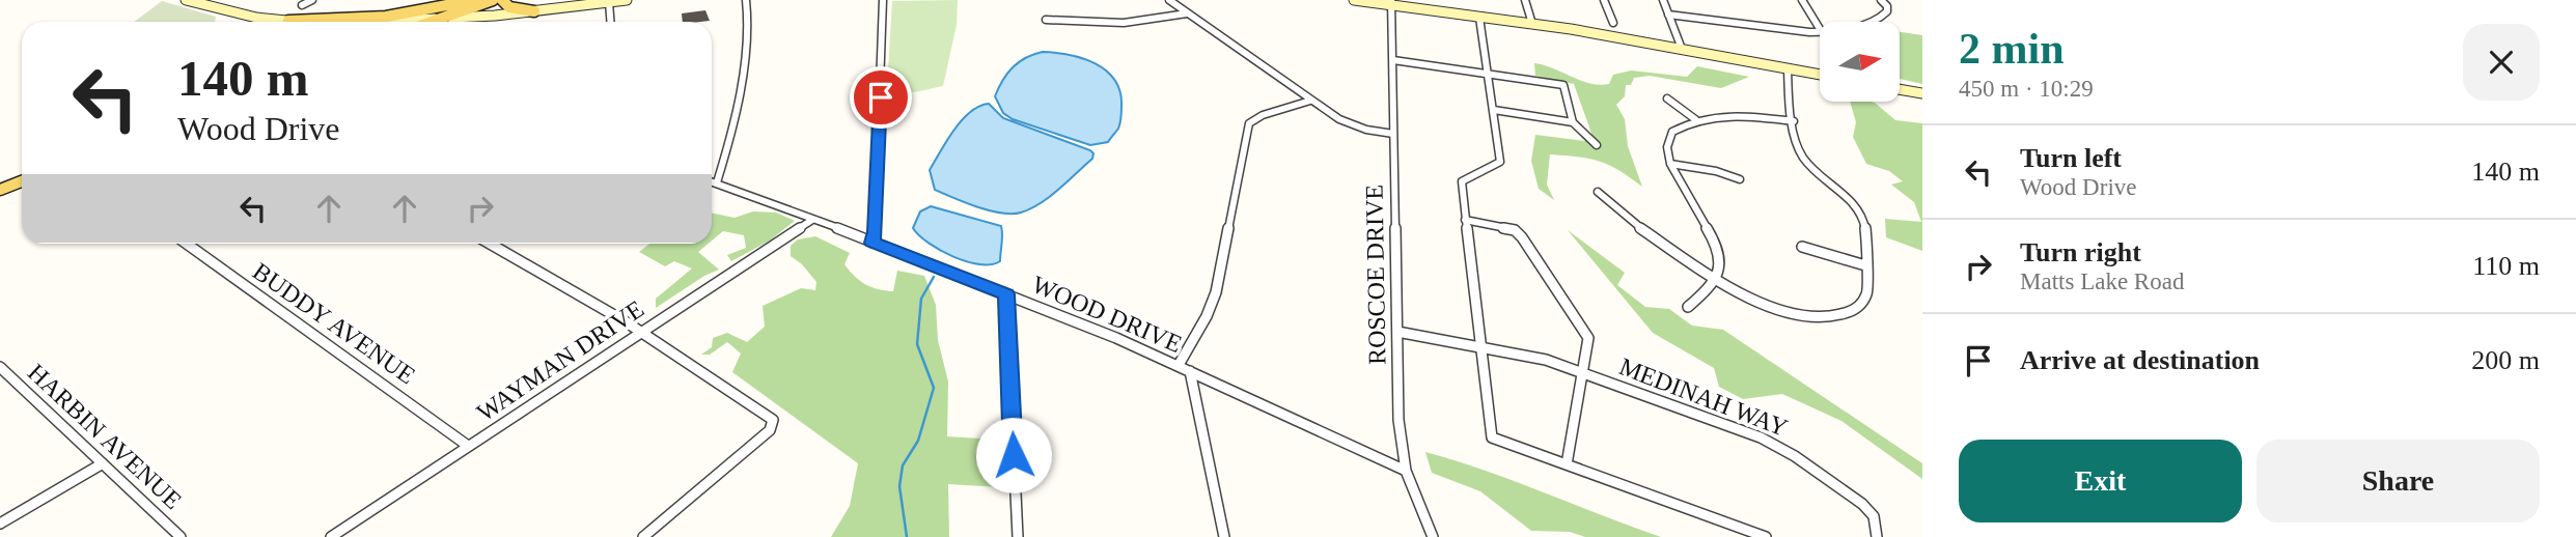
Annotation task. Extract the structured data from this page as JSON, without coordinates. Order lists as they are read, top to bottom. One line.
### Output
{"streets":{"street":["ROSCOE DRIVE","WOOD DRIVE","BUDDY AVENUE","WAYMAN DRIVE","MEDINAH WAY","HARBIN AVENUE"]},"crossings":[["ROSCOE DRIVE","WOOD DRIVE"],["ROSCOE DRIVE","MEDINAH WAY"],["WOOD DRIVE","WAYMAN DRIVE"],["BUDDY AVENUE","WAYMAN DRIVE"]],"north":"right","page":{"heading":["2 min","450 m · 10:29"],"turn":["140 m","Wood Drive"],"list":[{"name":"Turn left","note":"Wood Drive","value":"140 m"},{"name":"Turn right","note":"Matts Lake Road","value":"110 m"},{"name":"Arrive at destination","value":"200 m"}],"buttons":["Exit","Share"]}}
